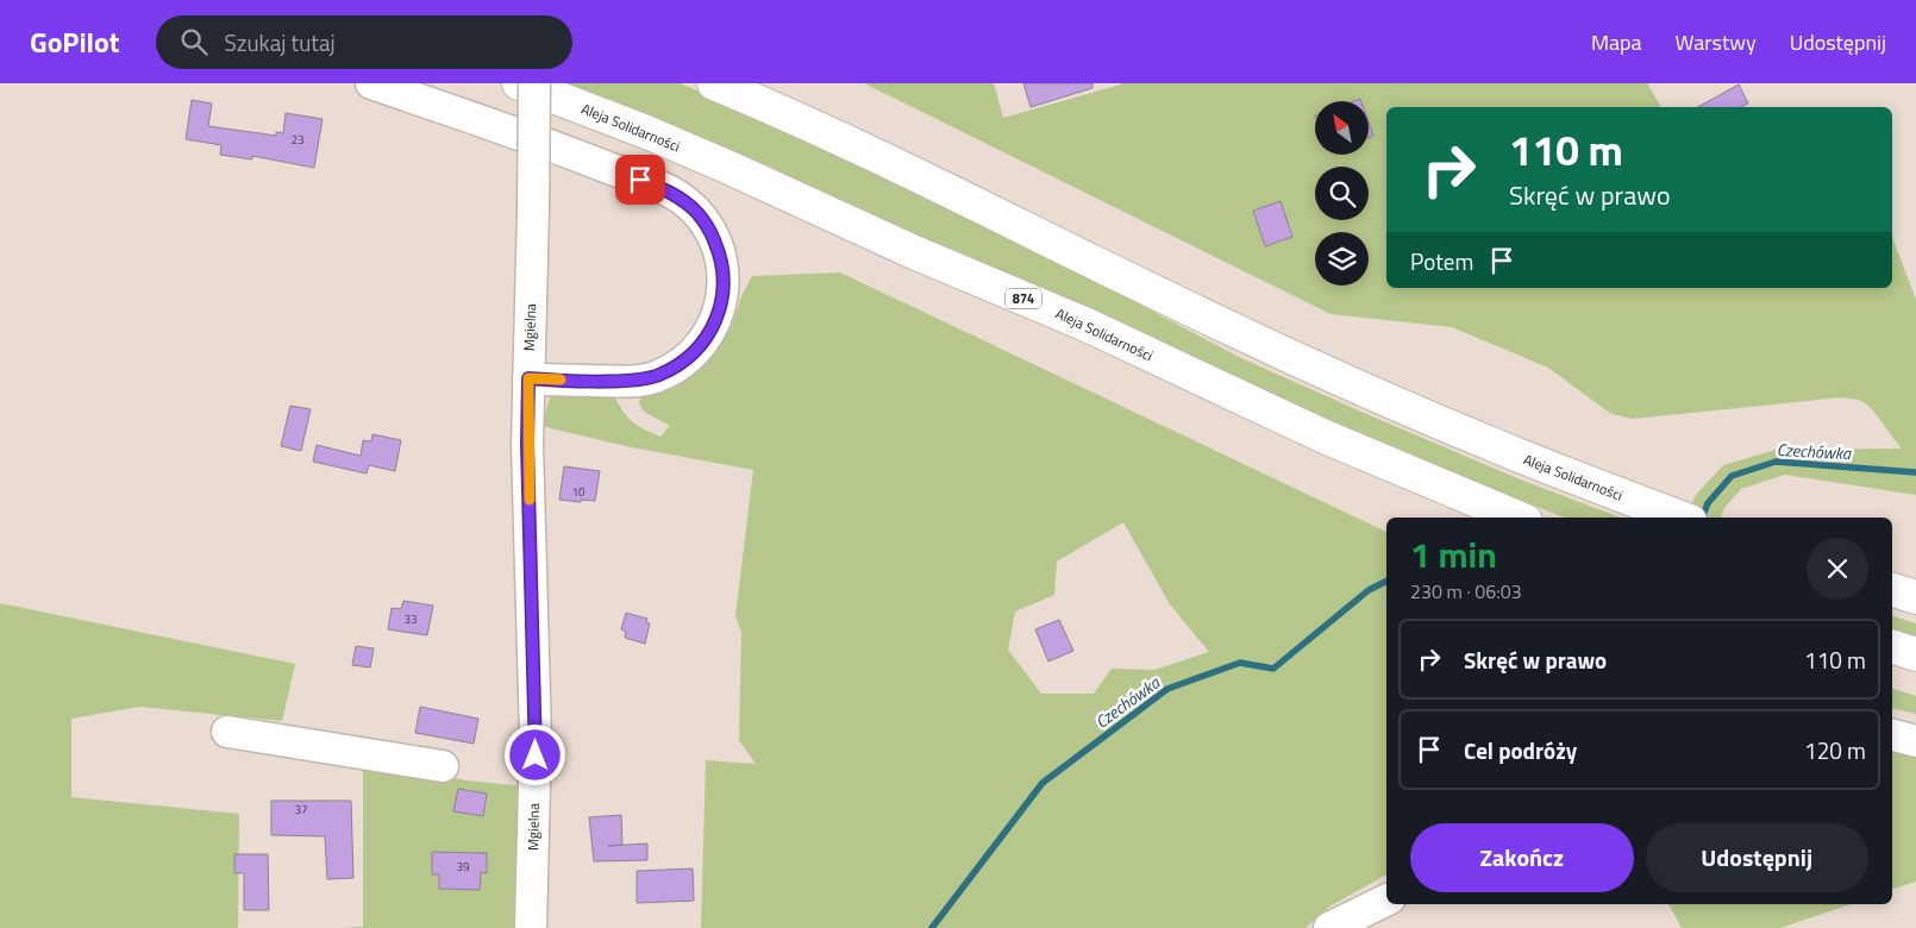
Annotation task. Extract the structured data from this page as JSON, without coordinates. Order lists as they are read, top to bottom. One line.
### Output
{"streets":{"main road":["Aleja Solidarności","874"],"street":["Mgielna"]},"water":["Czechówka"],"house_numbers":["23","10","33","37","39"],"north":"top left","page":{"header":"GoPilot","search":"Szukaj tutaj","nav":["Mapa","Warstwy","Udostępnij"],"turn":["110 m","Skręć w prawo"],"then":"Potem","heading":["1 min","230 m · 06:03"],"list":[{"name":"Skręć w prawo","value":"110 m"},{"name":"Cel podróży","value":"120 m"}],"buttons":["Zakończ","Udostępnij"]}}
